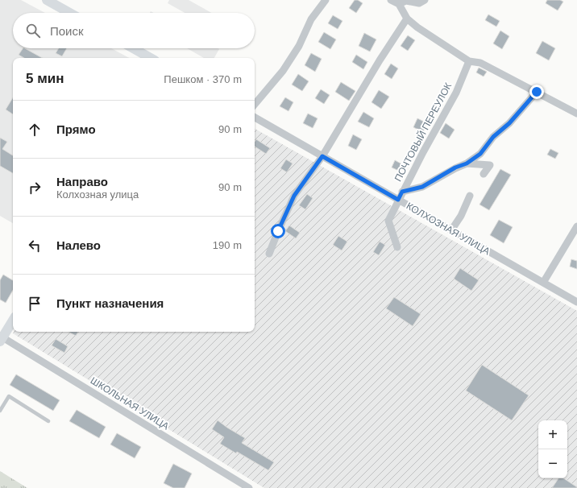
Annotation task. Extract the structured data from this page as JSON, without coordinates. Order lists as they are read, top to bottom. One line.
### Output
{"streets":{"street":["ПОЧТОВЫЙ ПЕРЕУЛОК","КОЛХОЗНАЯ УЛИЦА","ШКОЛЬНАЯ УЛИЦА"]},"crossings":[["ПОЧТОВЫЙ ПЕРЕУЛОК","КОЛХОЗНАЯ УЛИЦА"]],"page":{"search":"Поиск","heading":["5 мин","Пешком · 370 m"],"list":[["Прямо","90 m"],["Направо","Колхозная улица","90 m"],["Налево","190 m"],"Пункт назначения"],"map_buttons":["+","−"]}}
